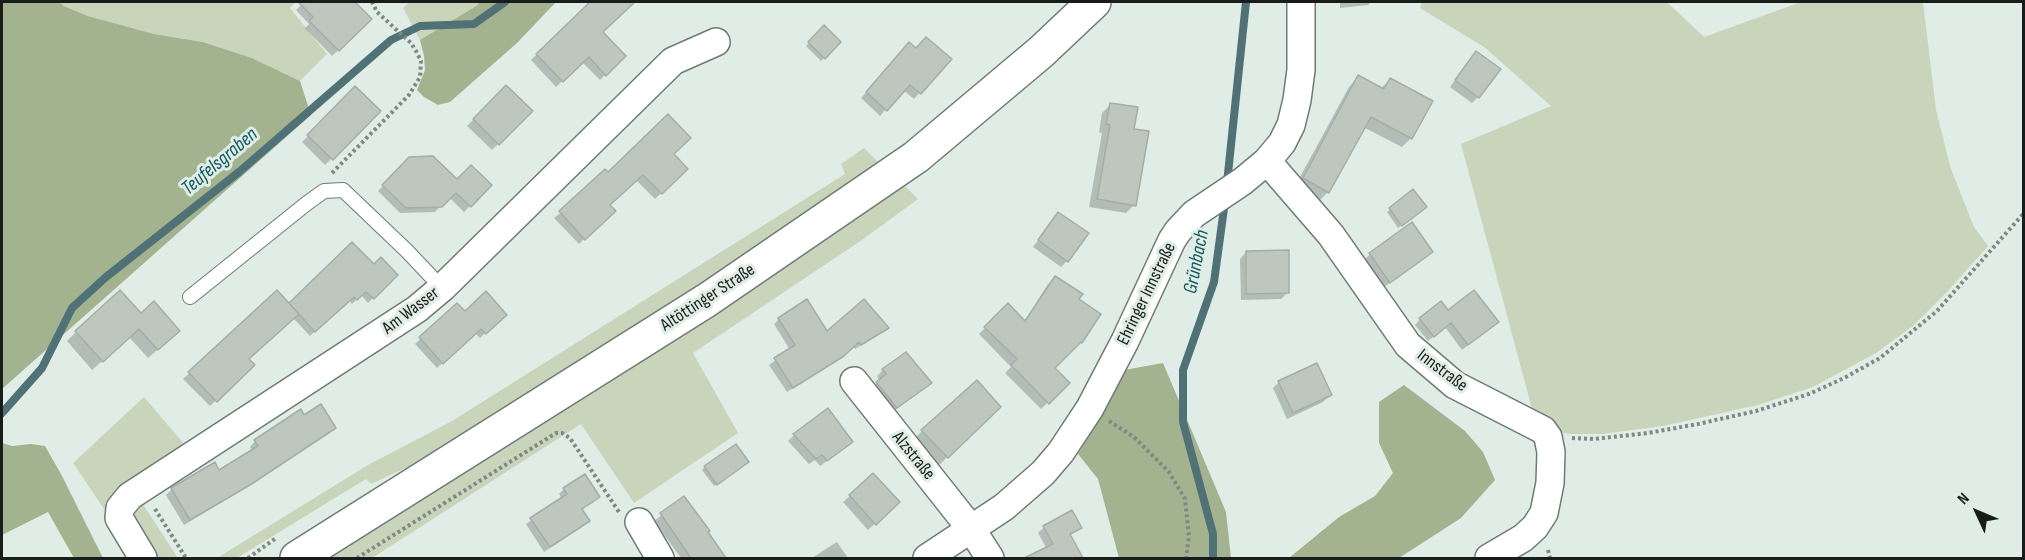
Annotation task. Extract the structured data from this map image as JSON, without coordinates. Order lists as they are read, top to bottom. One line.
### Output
{"streets":{"main road":["Altöttinger Straße"],"street":["Ehringer Innstraße","Am Wasser","Innstraße","Alzstraße"]},"crossings":[["Ehringer Innstraße","Innstraße"],["Ehringer Innstraße","Alzstraße"]],"water":["Teufelsgraben","Grünbach"],"north":"top left"}
